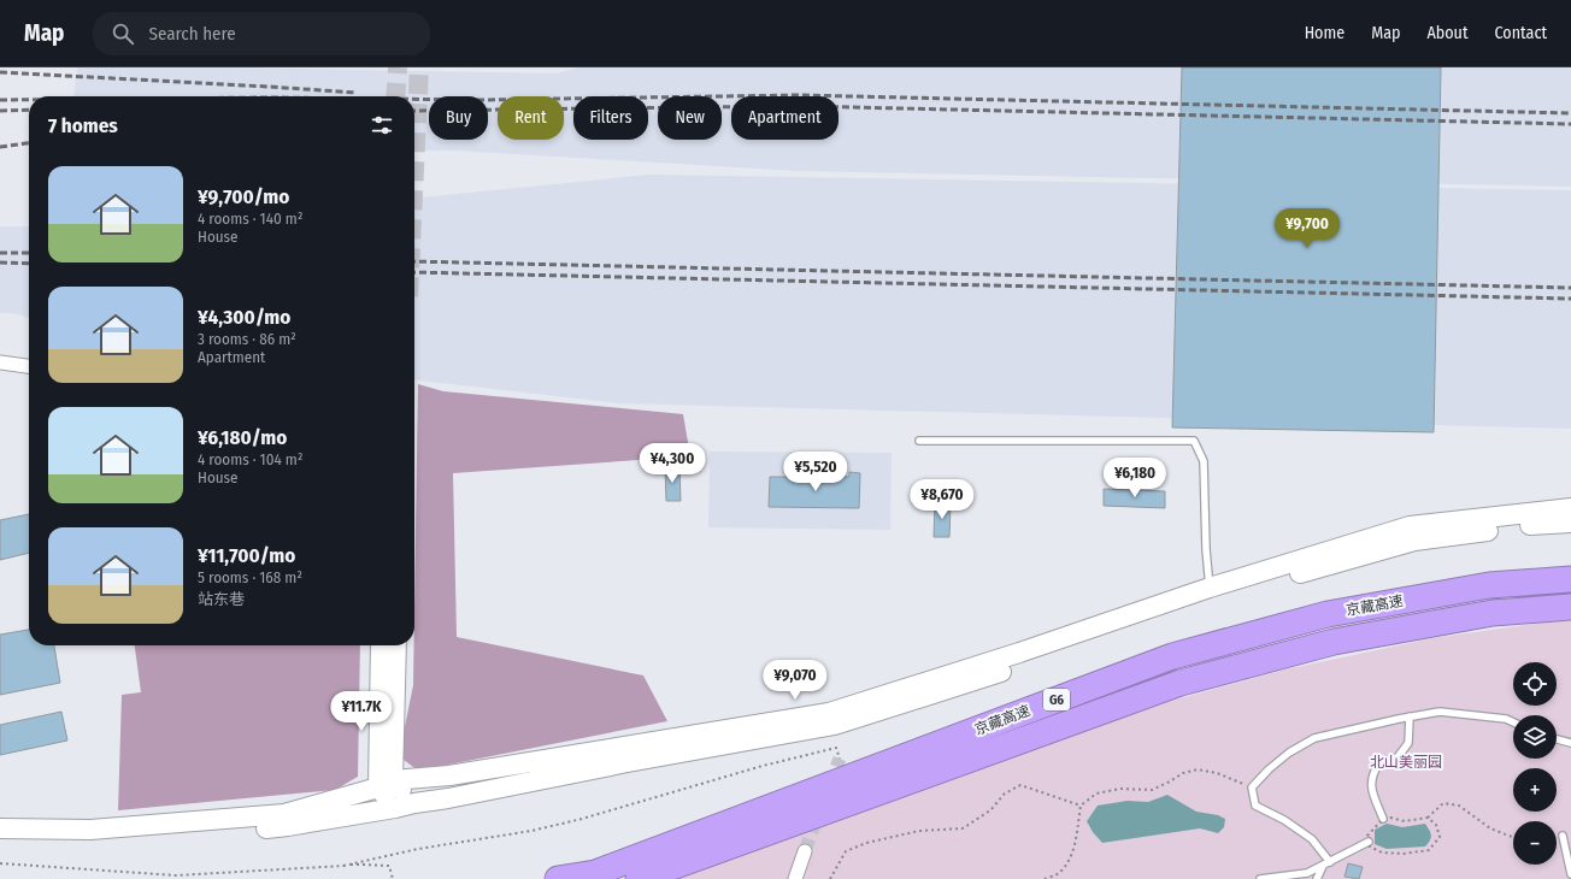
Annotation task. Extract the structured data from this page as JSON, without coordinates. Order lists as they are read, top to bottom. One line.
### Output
{"streets":{"highway":["京藏高速","G6"]},"parks":["北山美丽园"],"page":{"header":"Map","search":"Search here","nav":["Home","Map","About","Contact"],"chip":["Buy","Rent","Filters","New","Apartment"],"heading":"7 homes","list":[{"name":"¥9,700/mo","note":"4 rooms · 140 m² · House"},{"name":"¥4,300/mo","note":"3 rooms · 86 m² · Apartment"},{"name":"¥6,180/mo","note":"4 rooms · 104 m² · House"},{"name":"¥11,700/mo","note":"5 rooms · 168 m² · 站东巷"}],"price":["¥9,700","¥4,300","¥5,520","¥6,180","¥8,670","¥9,070","¥11.7K"],"map_buttons":["+","−"]}}
